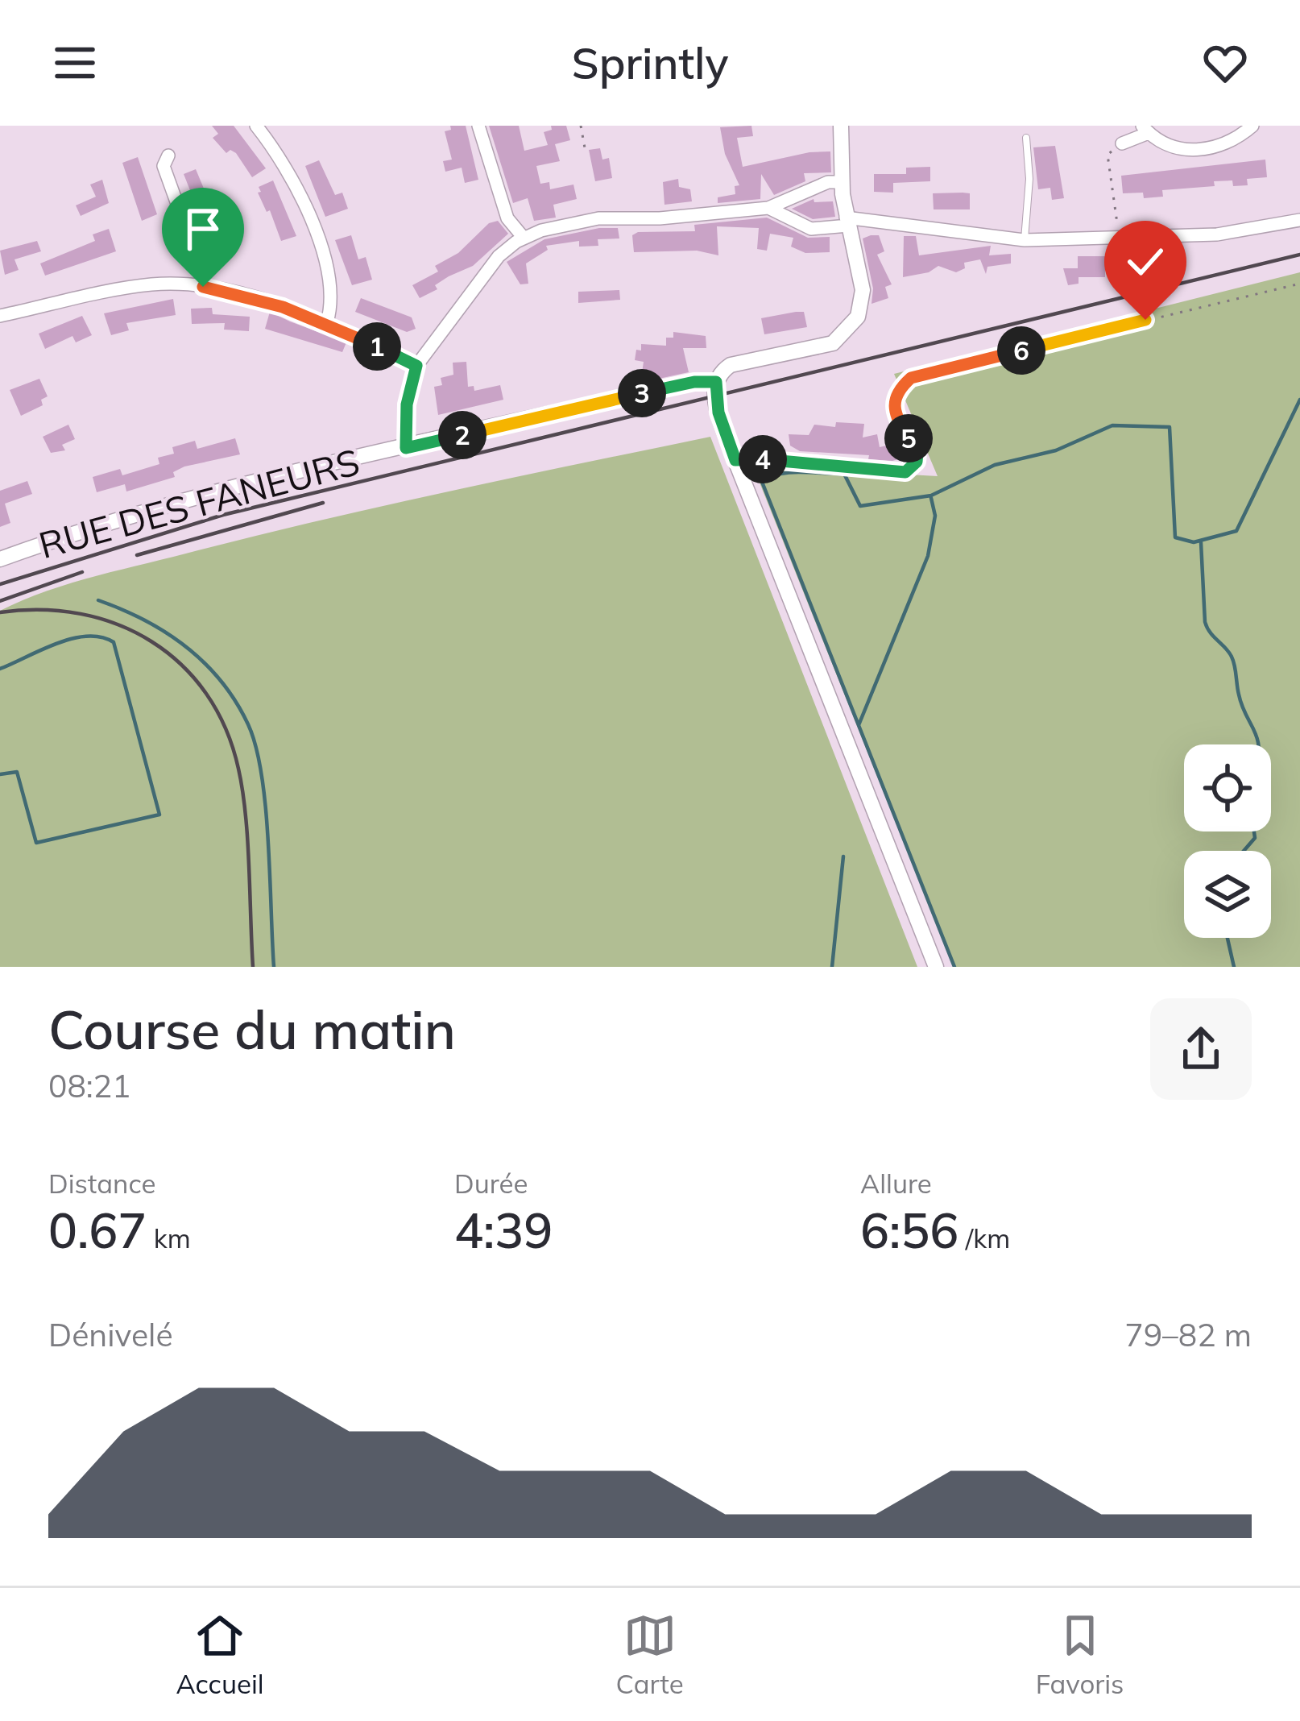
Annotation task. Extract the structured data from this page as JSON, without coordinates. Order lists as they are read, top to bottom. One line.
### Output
{"streets":{"street":["RUE DES FANEURS"]},"page":{"header":"Sprintly","pins":["1","6","3","2","5","4"],"heading":["Course du matin","08:21"],"stats":[["Distance","0.67 km"],["Durée","4:39"],["Allure","6:56 /km"]],"chart":["Dénivelé","79–82 m"],"tabs":["Accueil","Carte","Favoris"]}}
